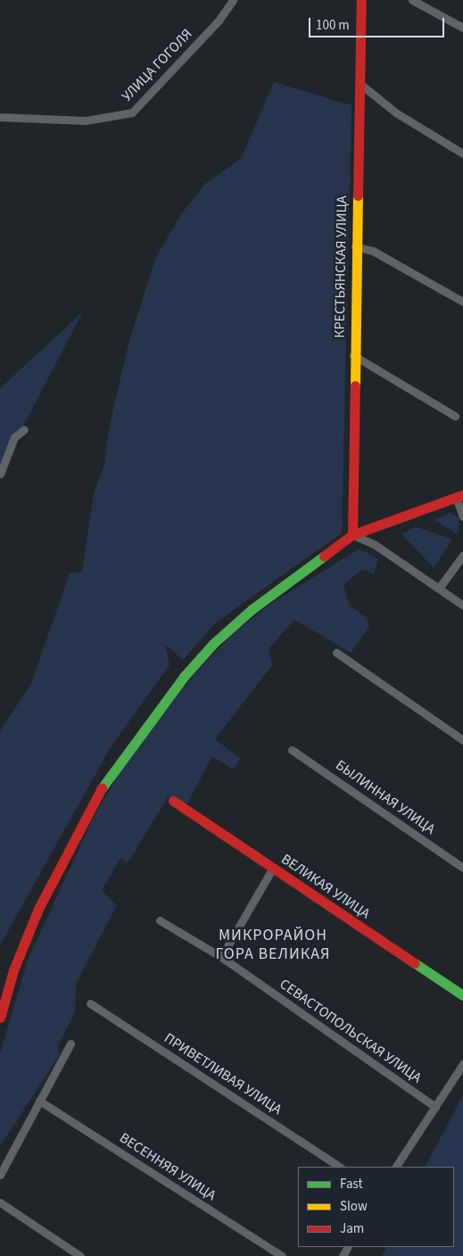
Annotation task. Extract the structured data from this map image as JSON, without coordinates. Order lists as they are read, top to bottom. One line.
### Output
{"streets":{"main road":["КРЕСТЬЯНСКАЯ УЛИЦА","ВЕЛИКАЯ УЛИЦА"],"street":["УЛИЦА ГОГОЛЯ","БЫЛИННАЯ УЛИЦА","СЕВАСТОПОЛЬСКАЯ УЛИЦА","ПРИВЕТЛИВАЯ УЛИЦА","ВЕСЕННЯЯ УЛИЦА"]},"districts":["МИКРОРАЙОН ГОРА ВЕЛИКАЯ"],"legend":["Fast","Slow","Jam"],"scale_bar":"100 m"}
